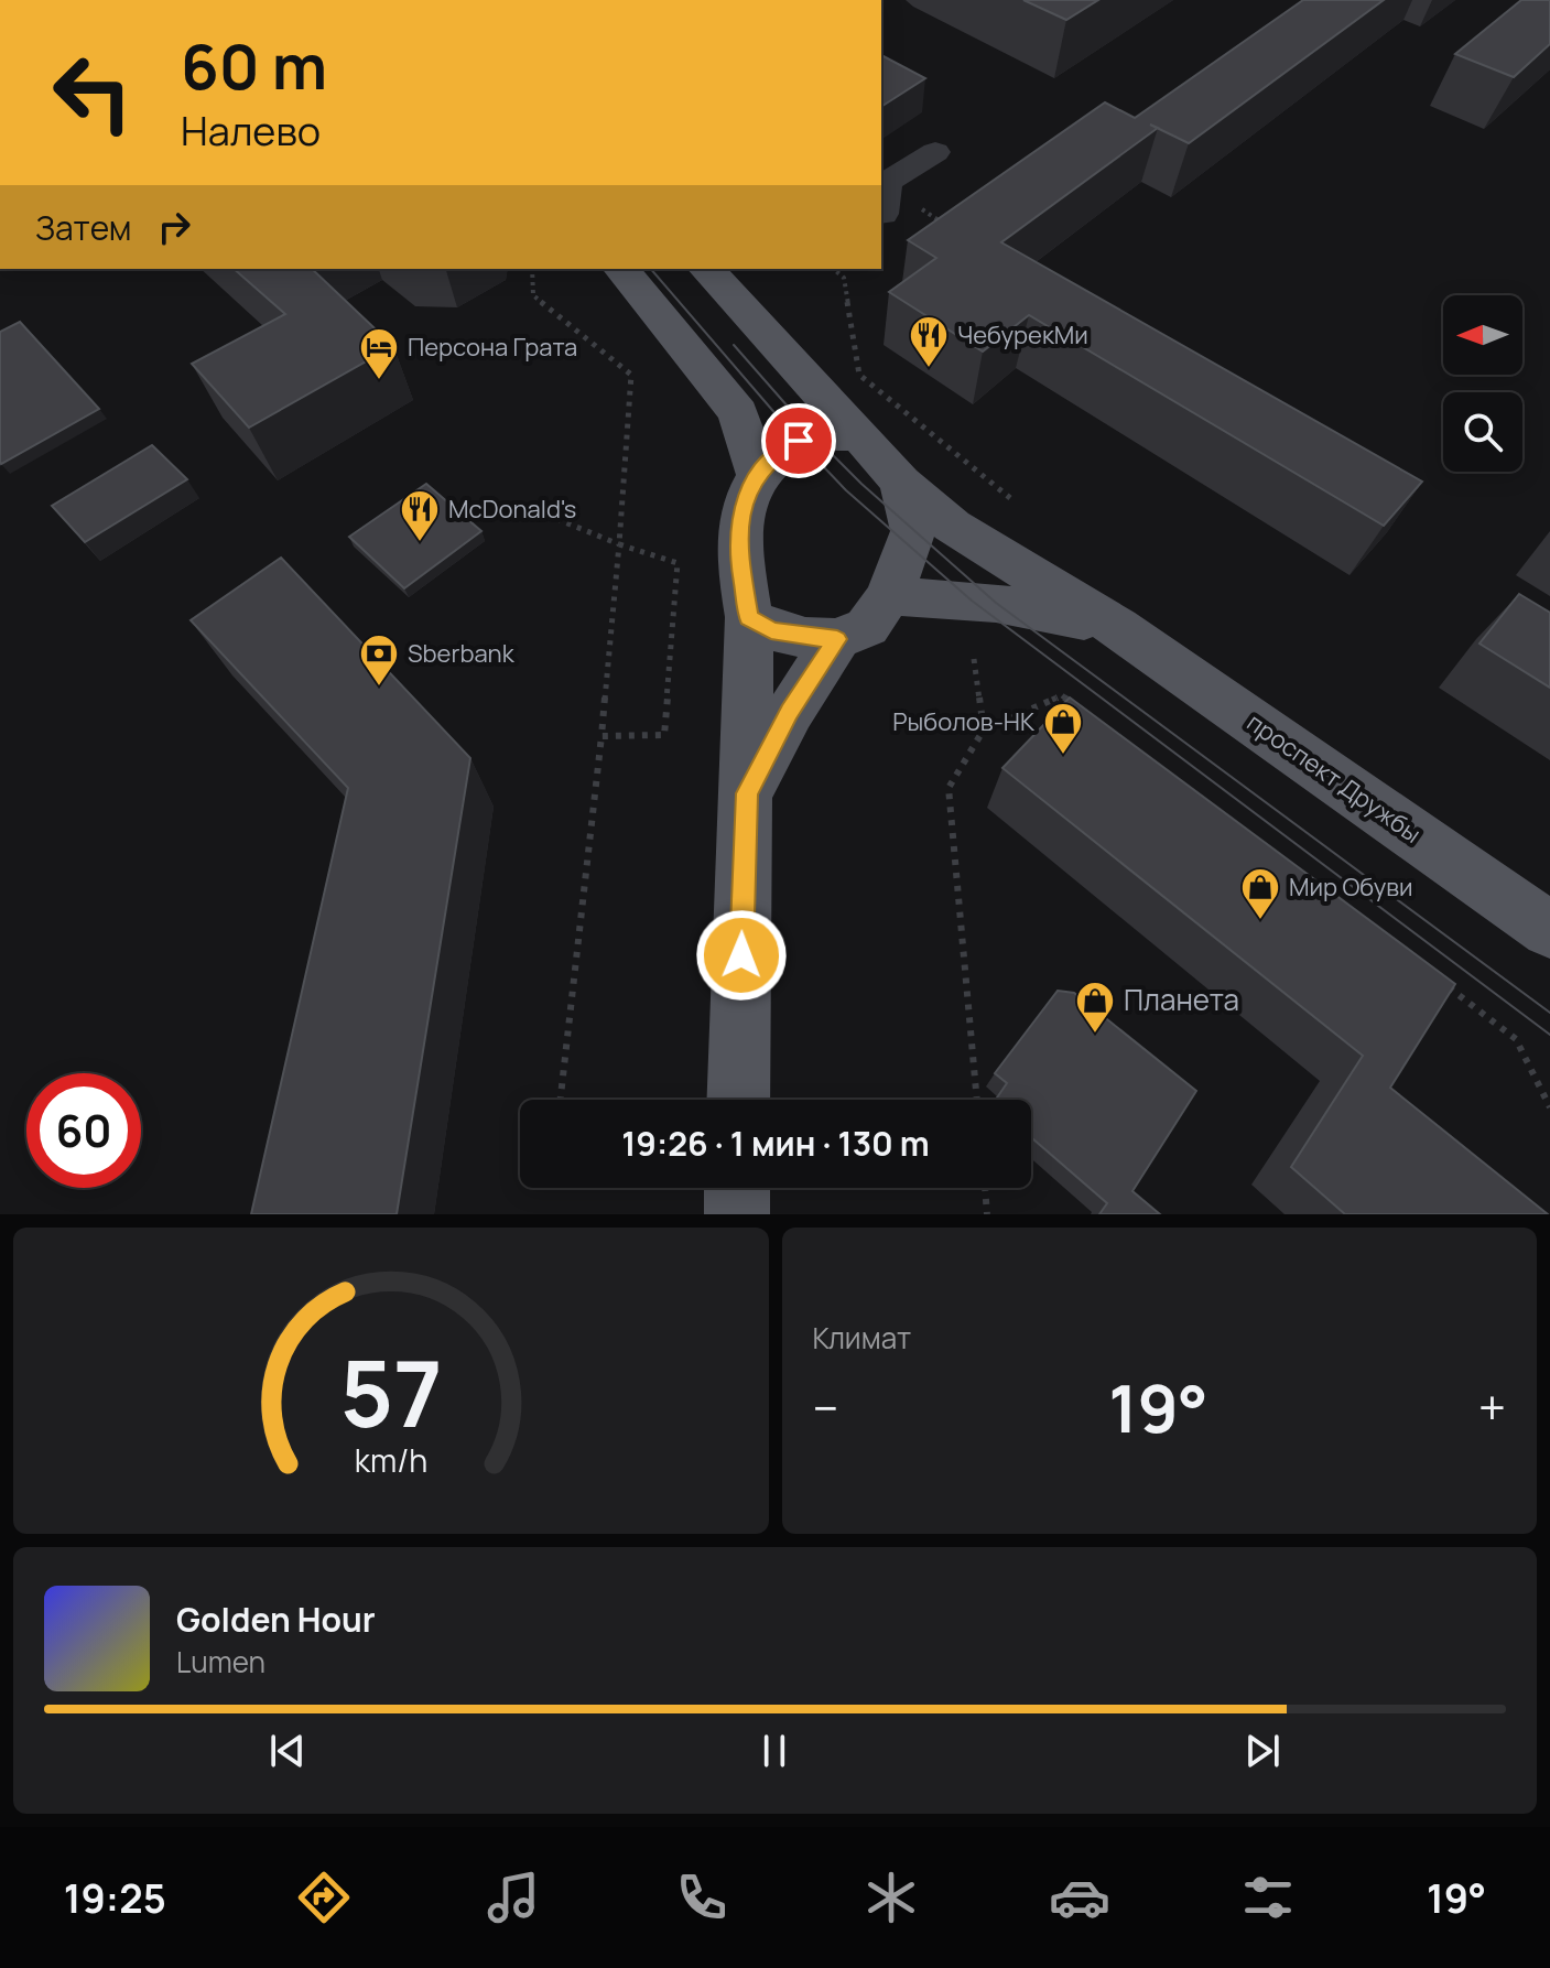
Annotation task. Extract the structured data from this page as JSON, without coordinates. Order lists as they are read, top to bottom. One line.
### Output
{"streets":{"main road":["проспект Дружбы"]},"places":{"restaurant":["ЧебурекМи","McDonald's"],"hotel":["Персона Грата"],"bank":["Sberbank"],"shop":["Рыболов-НК","Мир Обуви","Планета"]},"north":"left","page":{"turn":["60 m","Налево"],"then":"Затем","limit":"60","trip":"19:26 · 1 мин · 130 m","tile":"Климат","heat":["−","19°","+"],"song":["Golden Hour","Lumen"],"tabs":["19:25","19°"],"gauge":["57","km/h"]}}
